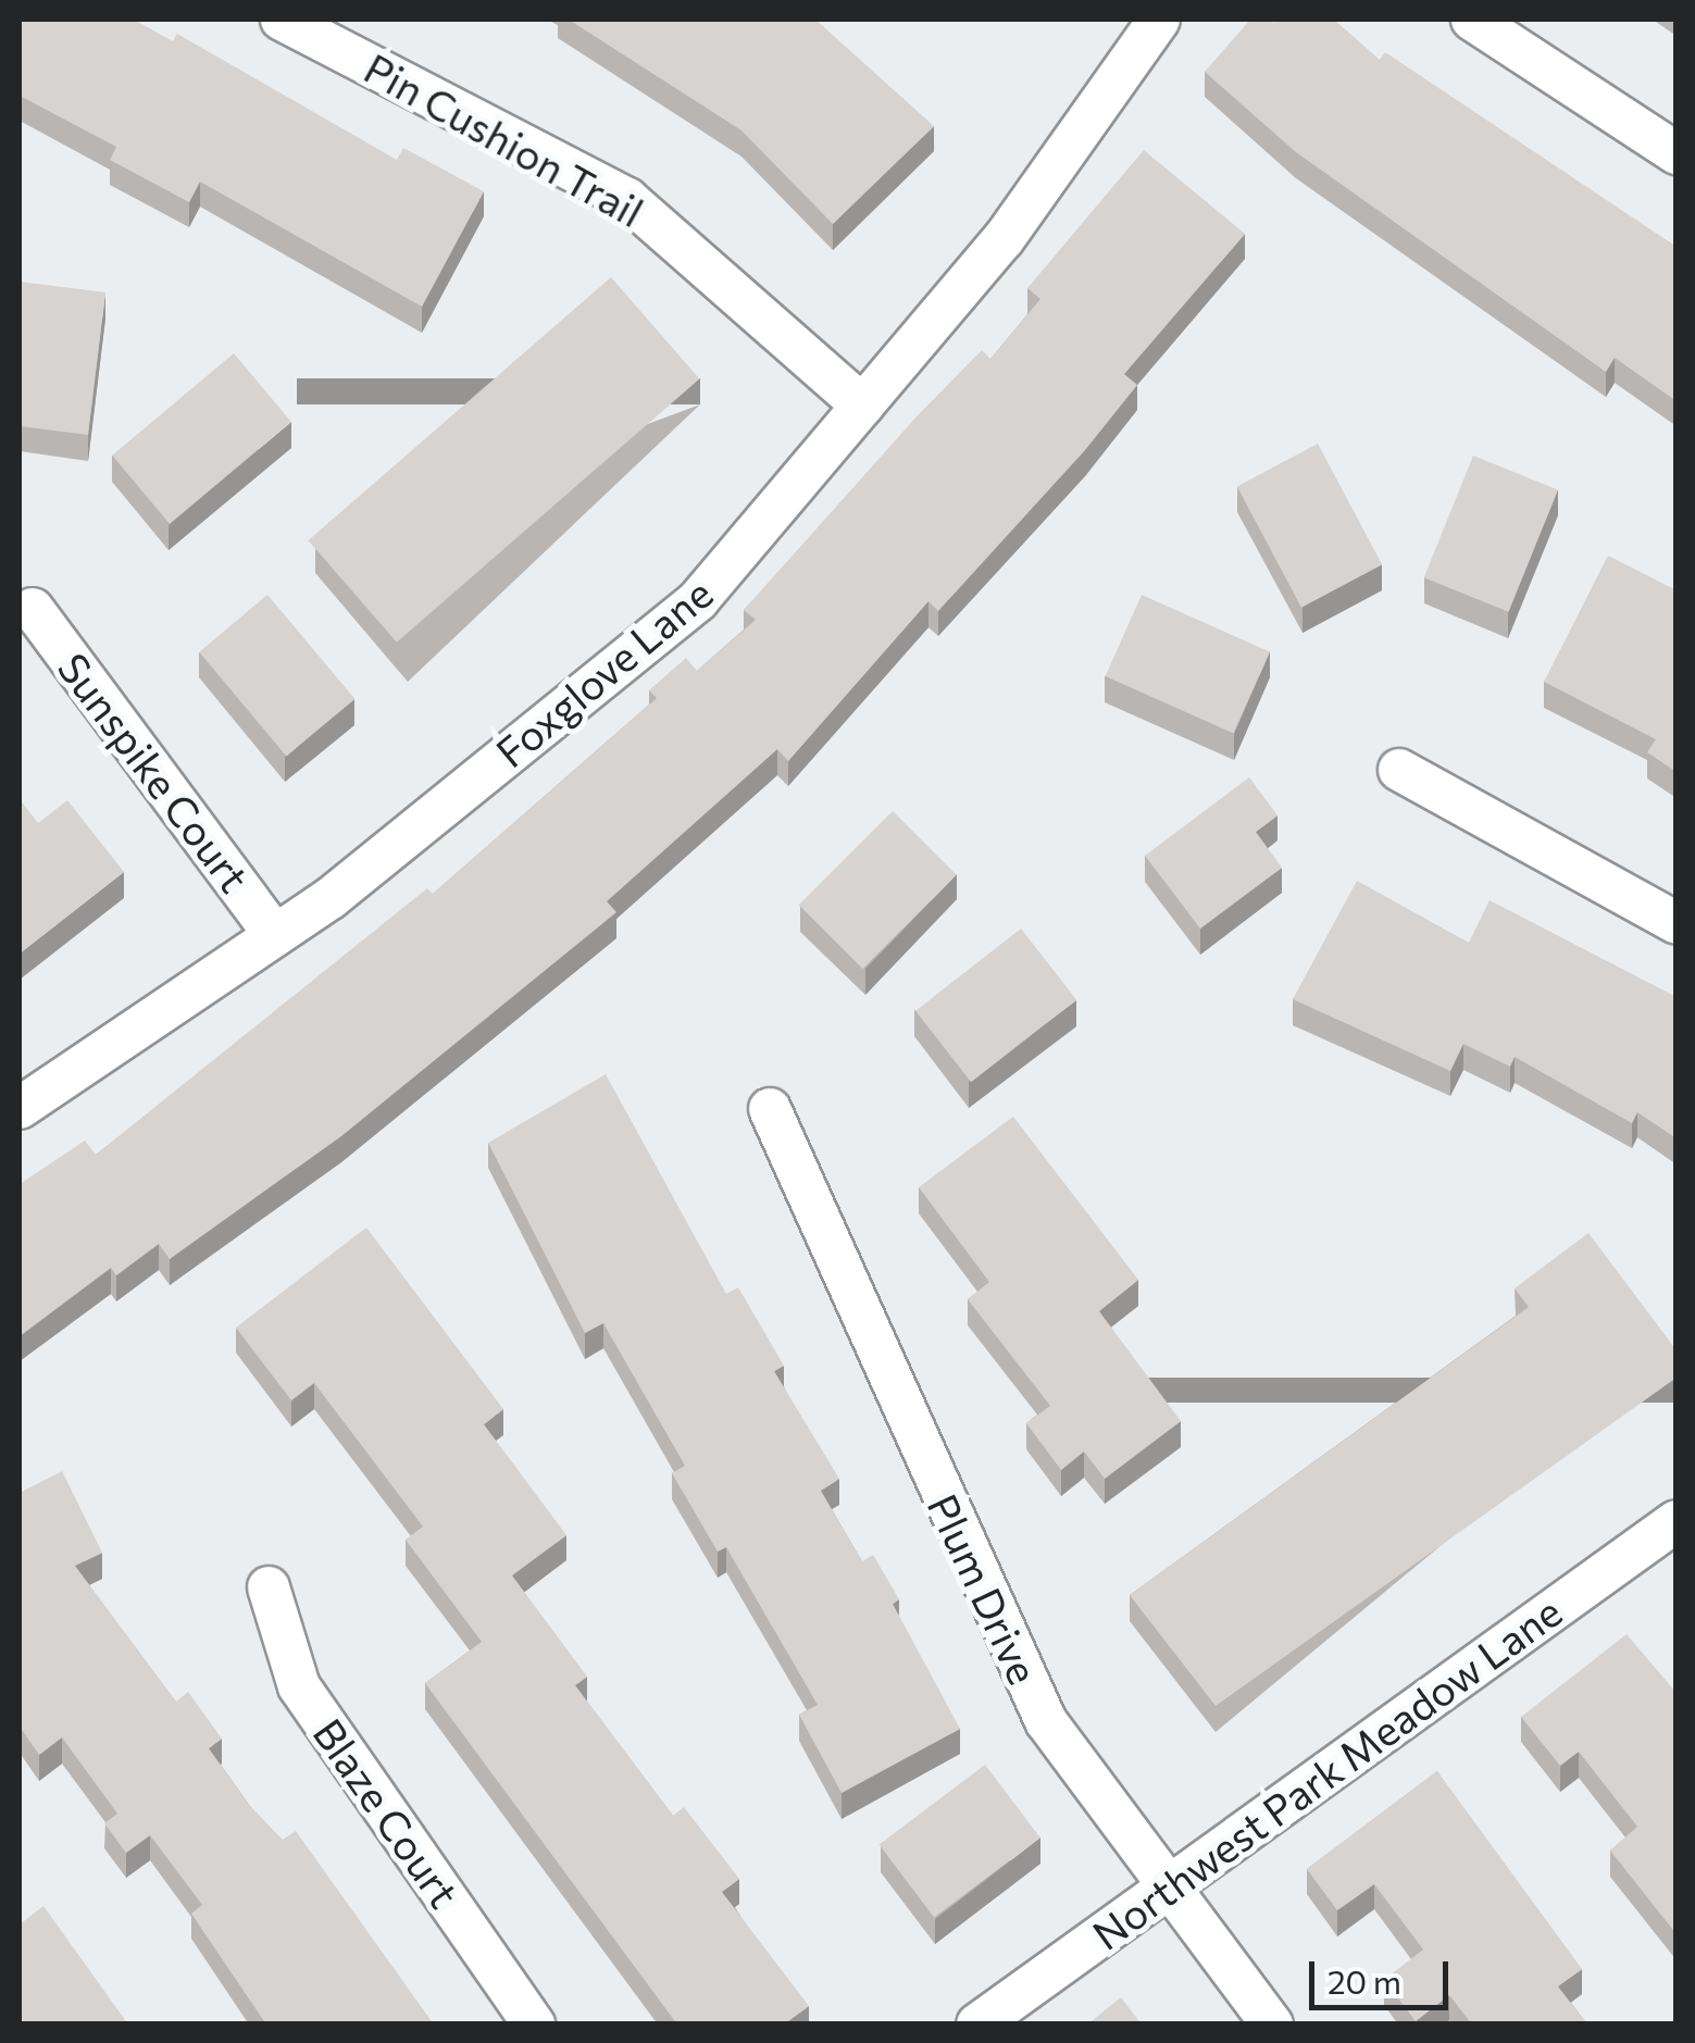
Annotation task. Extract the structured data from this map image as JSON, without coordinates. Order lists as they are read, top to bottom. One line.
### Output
{"streets":{"street":["Pin Cushion Trail","Foxglove Lane","Sunspike Court","Plum Drive","Northwest Park Meadow Lane","Blaze Court"]},"crossings":[["Pin Cushion Trail","Foxglove Lane"],["Foxglove Lane","Sunspike Court"],["Plum Drive","Northwest Park Meadow Lane"]],"scale_bar":"20 m"}
